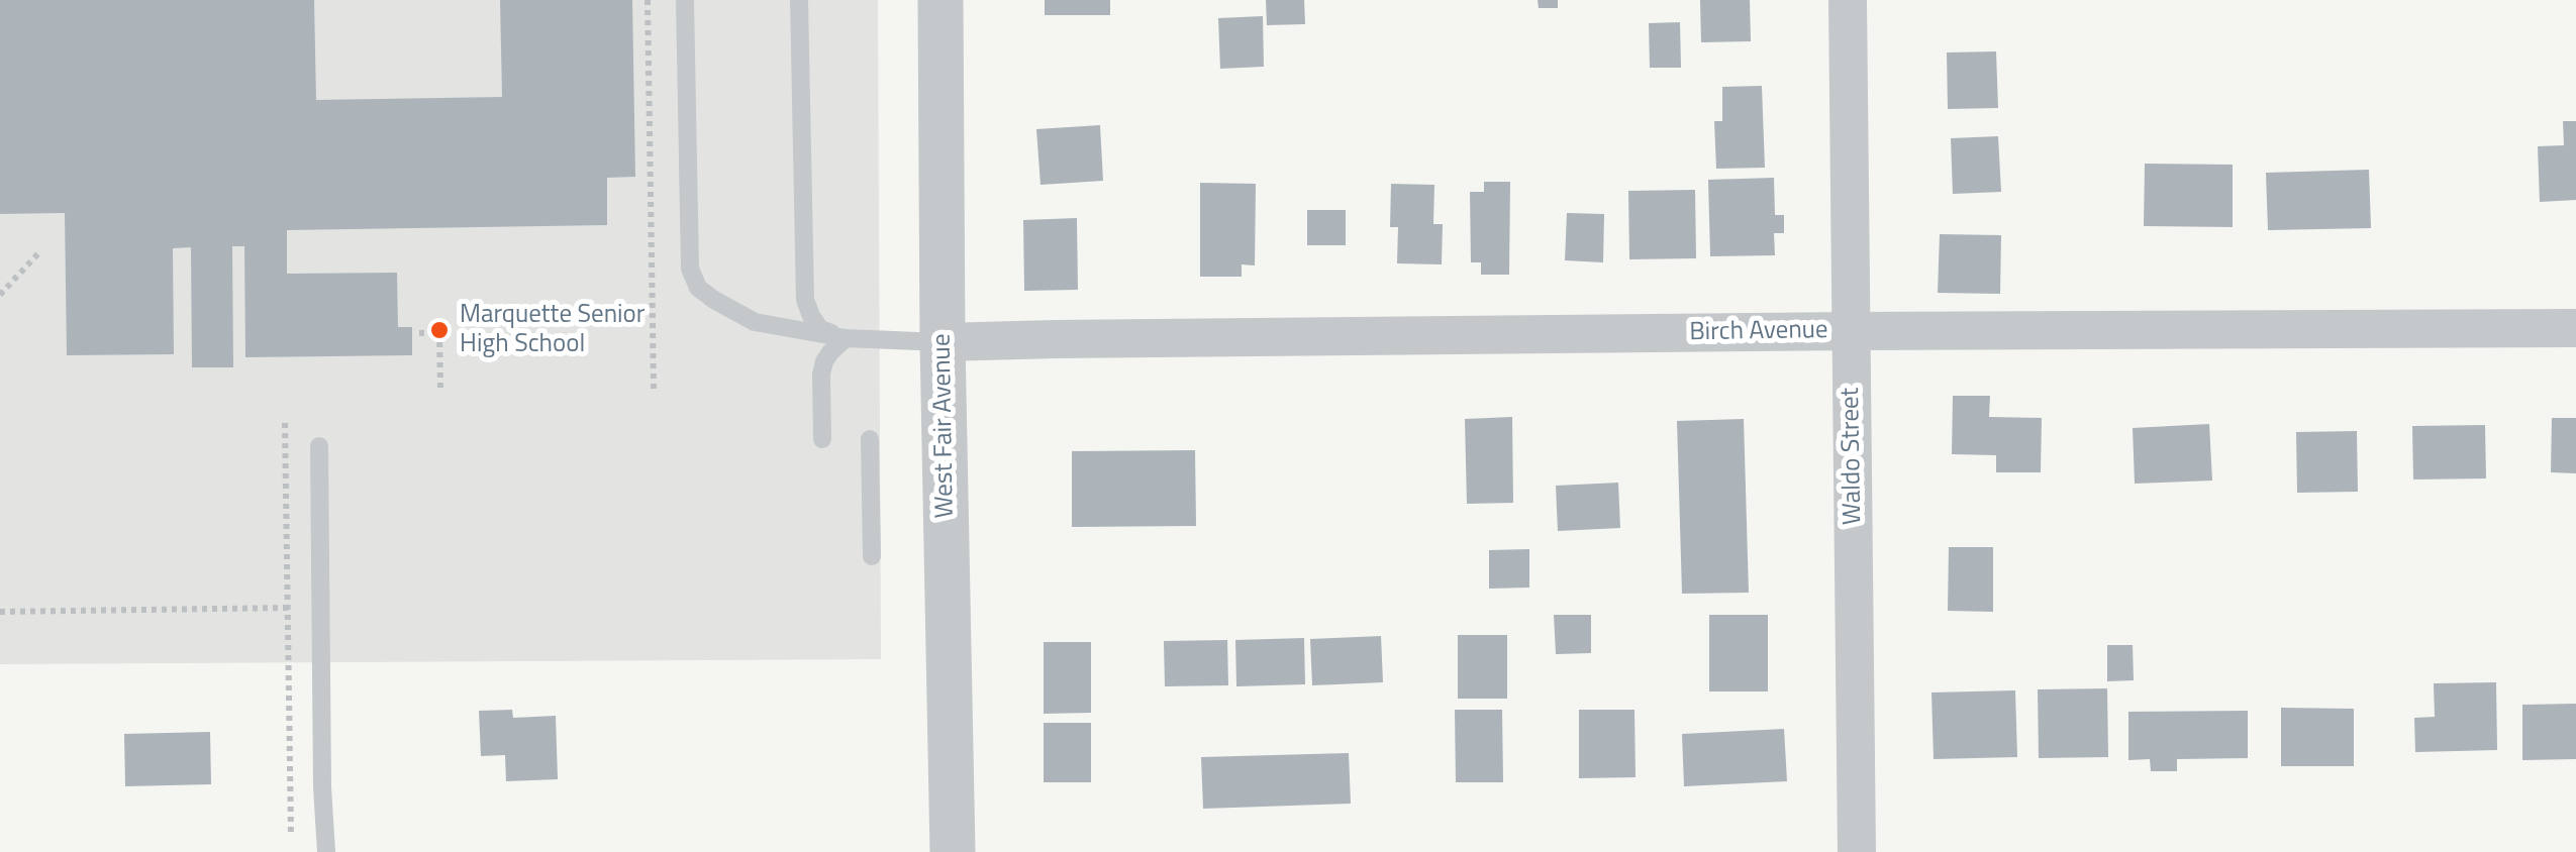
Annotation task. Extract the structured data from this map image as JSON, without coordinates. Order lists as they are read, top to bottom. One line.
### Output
{"streets":{"street":["Birch Avenue","West Fair Avenue","Waldo Street"]},"crossings":[["Birch Avenue","West Fair Avenue"],["Birch Avenue","Waldo Street"]],"places":["Marquette Senior High School"]}
